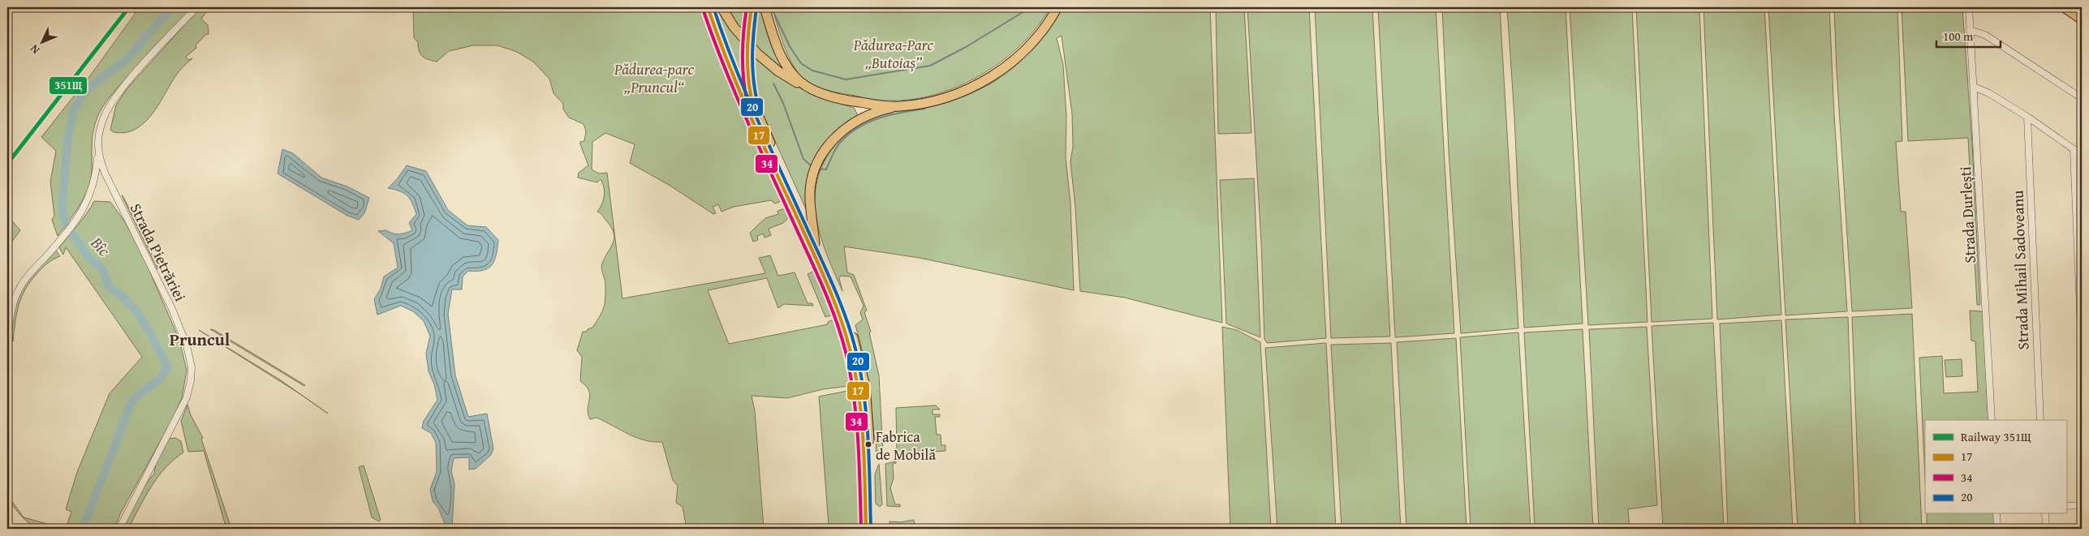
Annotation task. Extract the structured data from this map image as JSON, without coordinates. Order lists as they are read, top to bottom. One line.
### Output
{"streets":{"street":["Strada Durlești","Strada Pietrăriei","Strada Mihail Sadoveanu"]},"districts":["Pruncul"],"water":["Bîc"],"parks":["Pădurea-Parc „Butoiaș”","Pădurea-parc „Pruncul“"],"places":["Fabrica de Mobilă"],"lines":["rail line 351Щ","transit line 17","transit line 34","transit line 20"],"legend":["Railway 351Щ","17","34","20"],"scale_bar":"100 m","north":"bottom left"}
